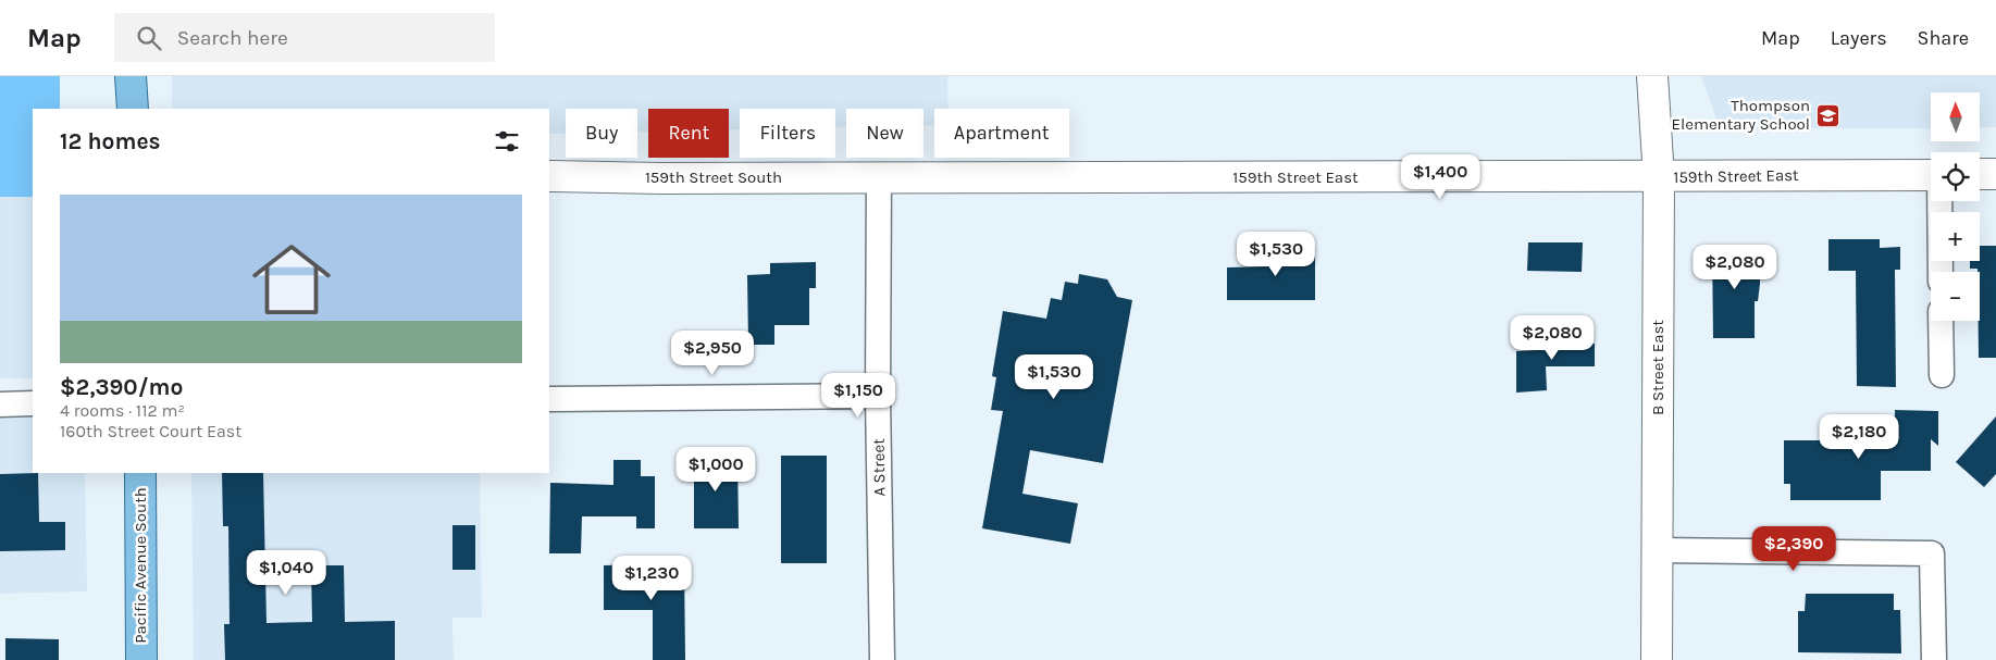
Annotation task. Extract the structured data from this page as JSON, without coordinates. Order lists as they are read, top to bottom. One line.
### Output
{"streets":{"main road":["Pacific Avenue South"],"street":["159th Street East","159th Street South","B Street East","A Street"]},"crossings":[["159th Street East","159th Street South"],["159th Street East","B Street East"],["159th Street East","A Street"],["159th Street South","A Street"]],"places":{"school or university":["Thompson Elementary School"]},"north":"top","page":{"header":"Map","search":"Search here","nav":["Map","Layers","Share"],"map_buttons":["+","−"],"chip":["Buy","Rent","Filters","New","Apartment"],"heading":"12 homes","price":["$1,400","$1,530","$2,080","$2,080","$2,950","$1,530","$1,150","$2,180","$1,000","$2,390","$1,040","$1,230"],"list":[{"name":"$2,390/mo","note":"4 rooms · 112 m² · 160th Street Court East"}]}}
